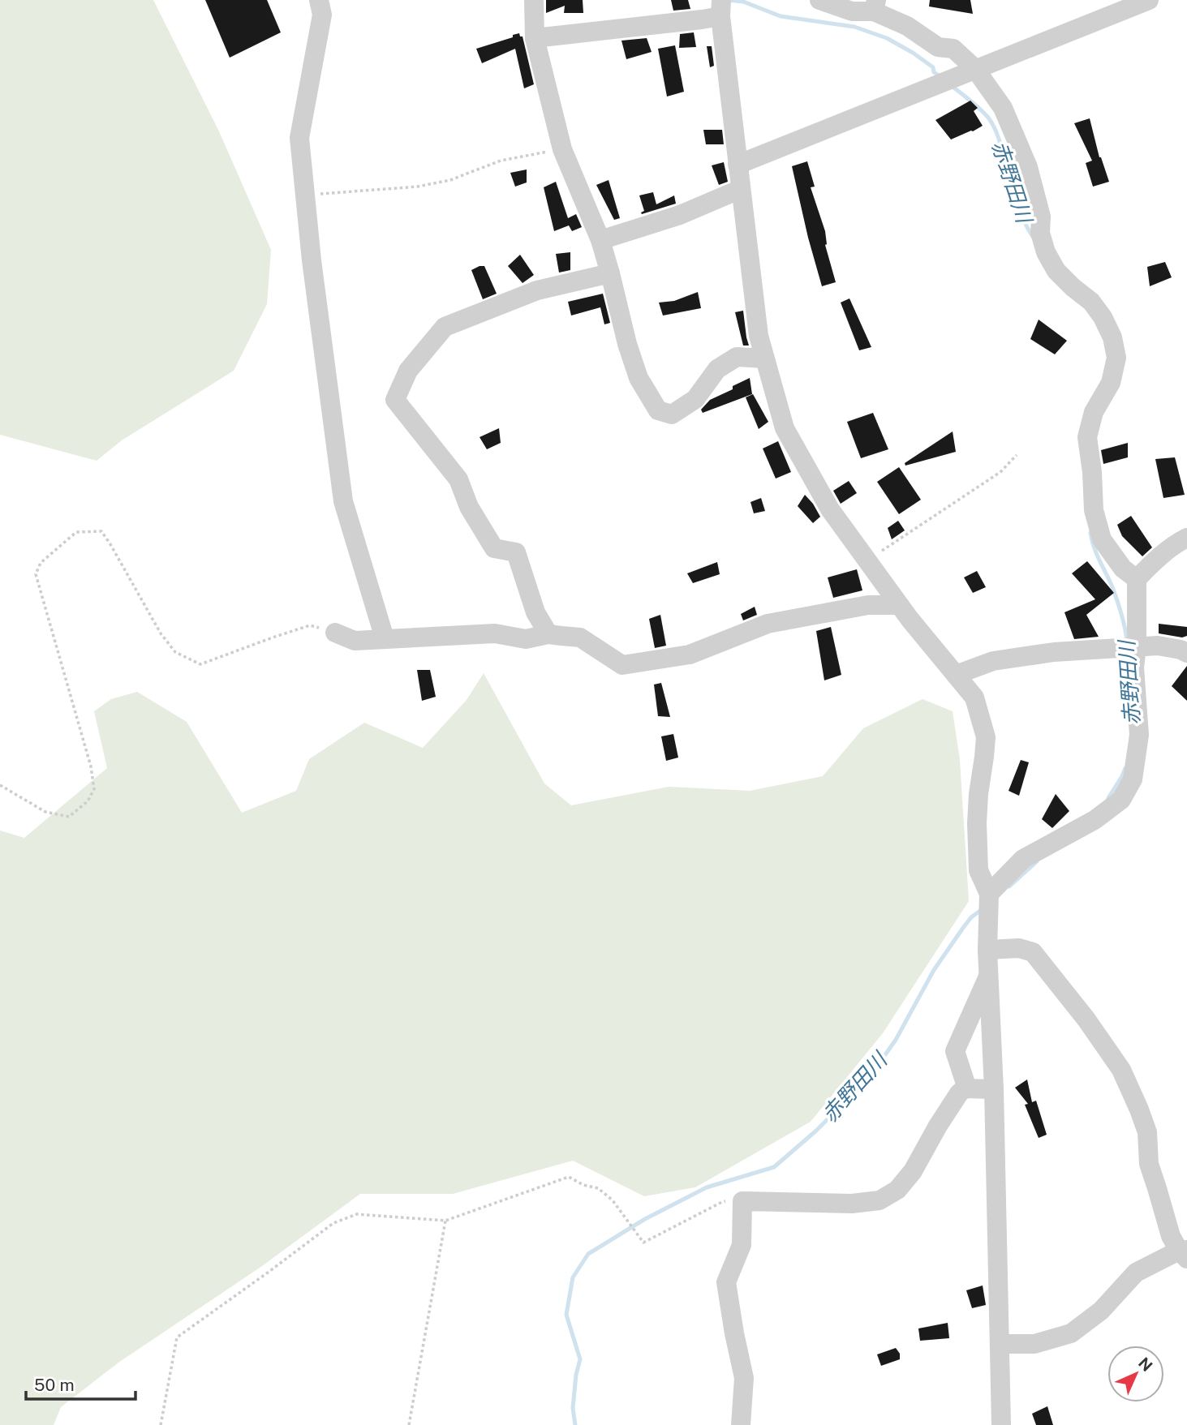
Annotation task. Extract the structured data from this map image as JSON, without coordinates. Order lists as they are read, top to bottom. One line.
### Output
{"water":["赤野田川"],"scale_bar":"50 m","north":"top right"}
